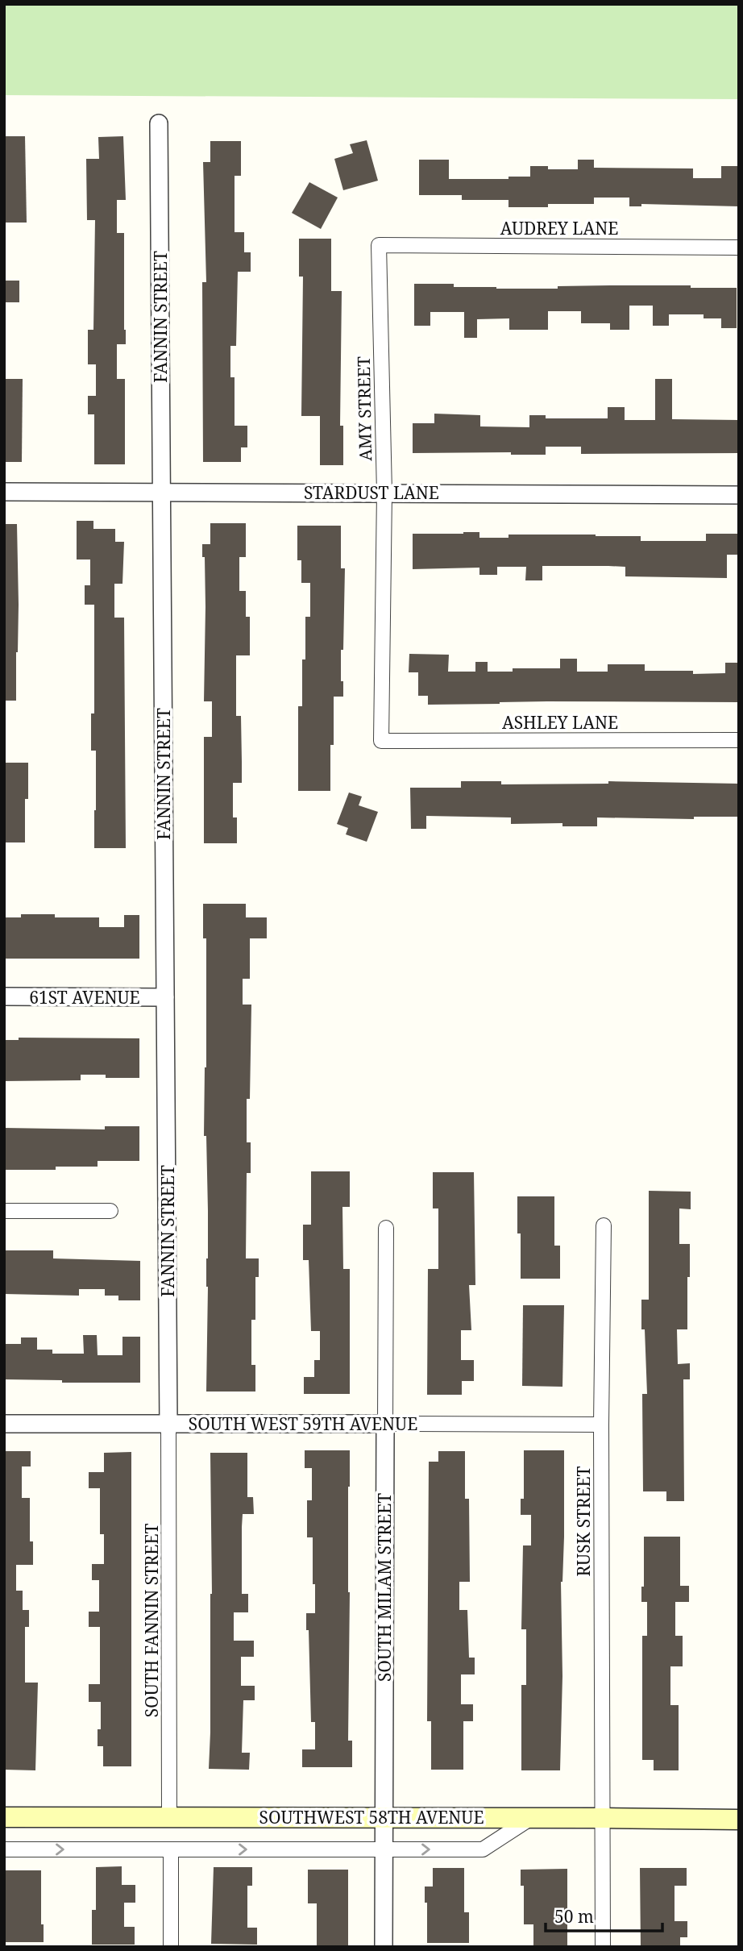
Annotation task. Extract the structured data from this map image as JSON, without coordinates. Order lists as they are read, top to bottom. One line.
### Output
{"streets":{"main road":["SOUTHWEST 58TH AVENUE"],"street":["AUDREY LANE","FANNIN STREET","AMY STREET","STARDUST LANE","ASHLEY LANE","61ST AVENUE","SOUTH WEST 59TH AVENUE","RUSK STREET","SOUTH MILAM STREET","SOUTH FANNIN STREET"]},"crossings":[["AUDREY LANE","AMY STREET"],["FANNIN STREET","STARDUST LANE"],["FANNIN STREET","61ST AVENUE"],["FANNIN STREET","SOUTH WEST 59TH AVENUE"],["FANNIN STREET","SOUTH FANNIN STREET"],["AMY STREET","STARDUST LANE"],["AMY STREET","ASHLEY LANE"],["SOUTH WEST 59TH AVENUE","RUSK STREET"],["SOUTH WEST 59TH AVENUE","SOUTH MILAM STREET"],["SOUTH WEST 59TH AVENUE","SOUTH FANNIN STREET"],["RUSK STREET","SOUTHWEST 58TH AVENUE"],["SOUTH MILAM STREET","SOUTHWEST 58TH AVENUE"],["SOUTH FANNIN STREET","SOUTHWEST 58TH AVENUE"]],"scale_bar":"50 m"}
